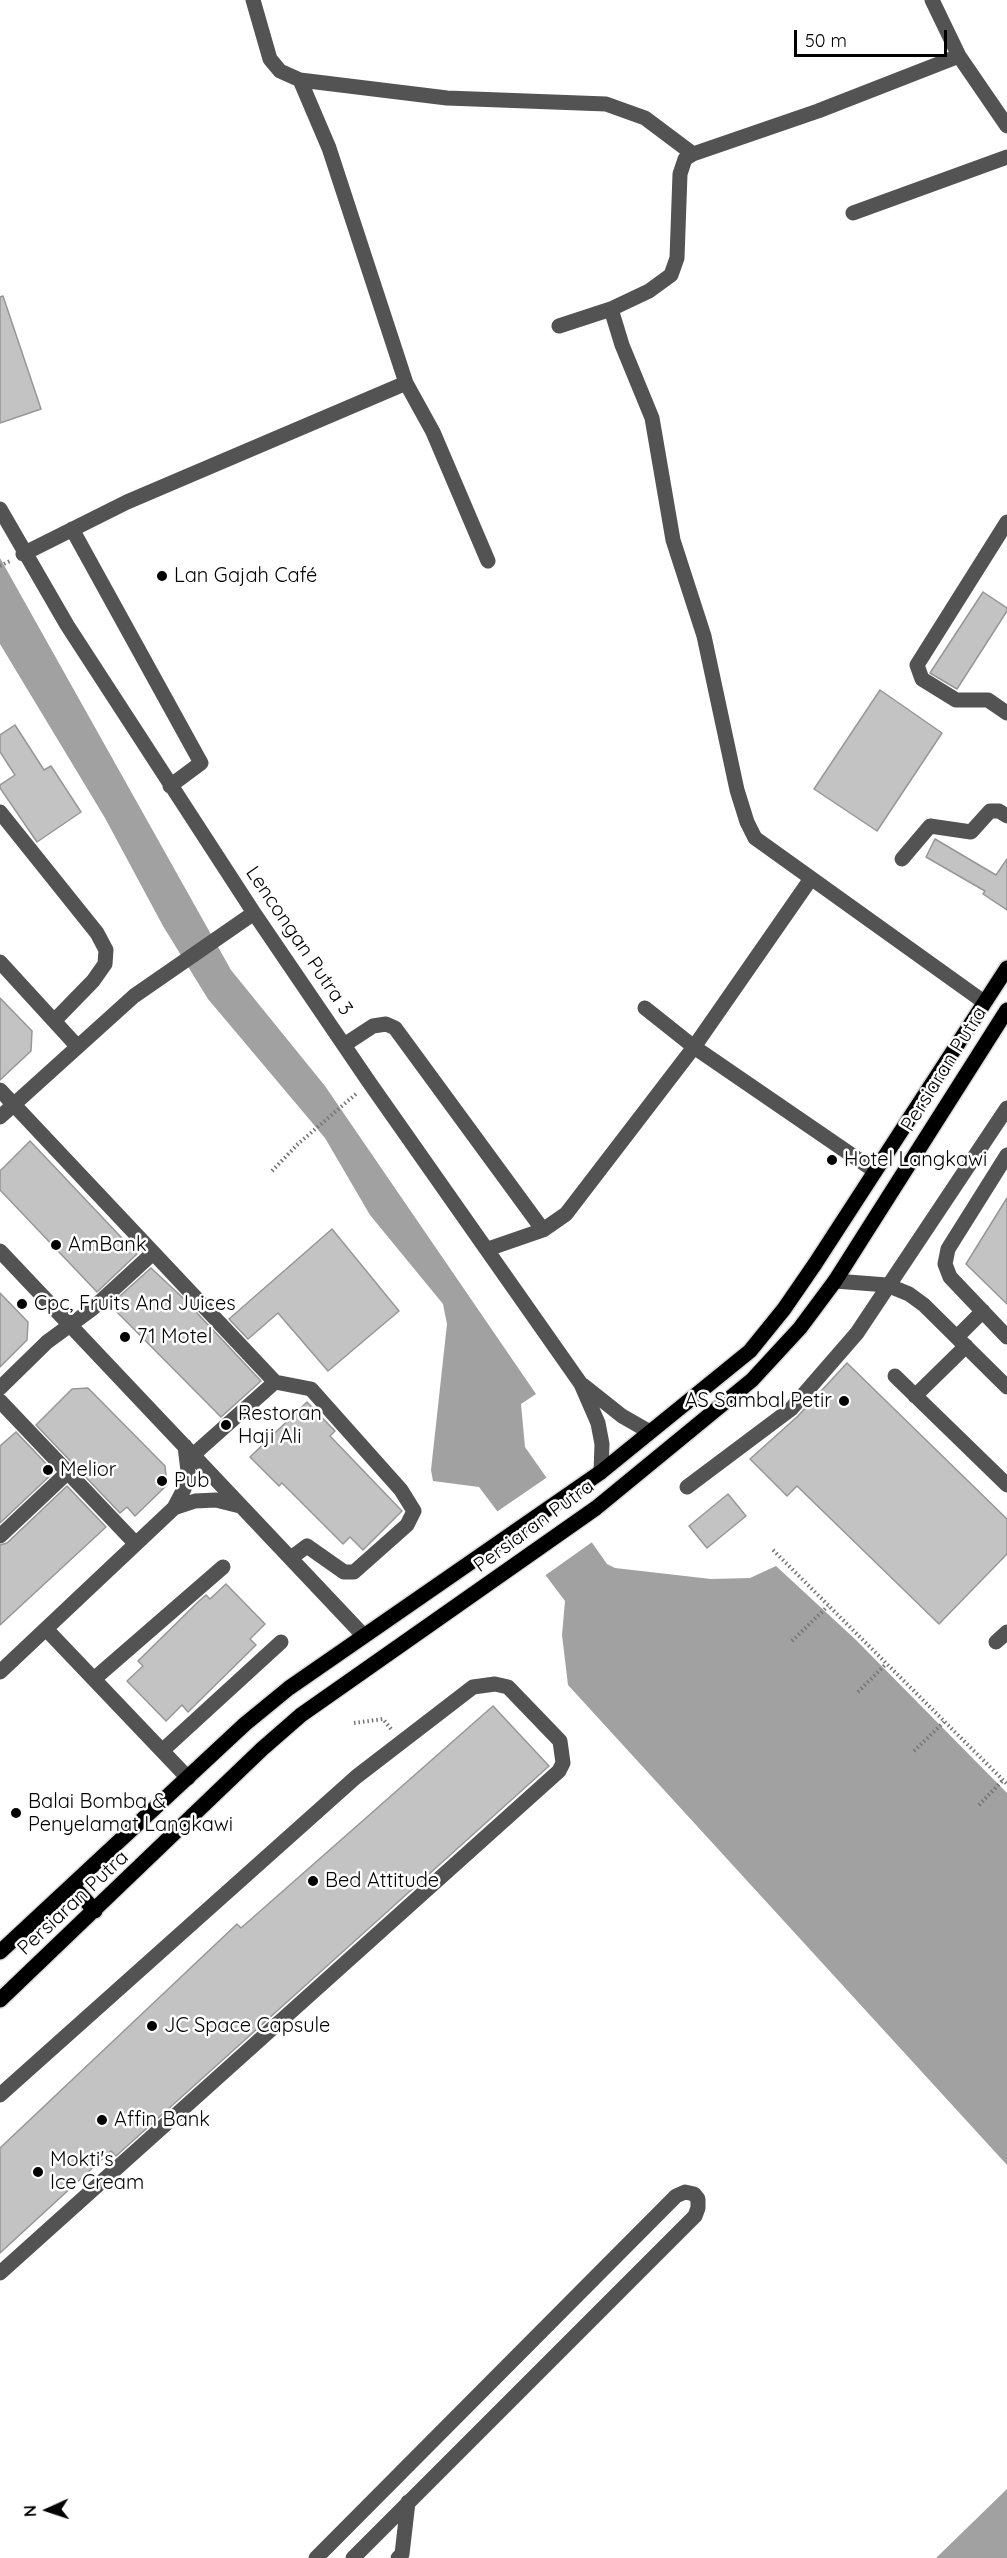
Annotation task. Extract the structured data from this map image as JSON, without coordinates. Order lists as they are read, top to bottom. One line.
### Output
{"streets":{"main road":["Persiaran Putra"],"street":["Lencongan Putra 3"]},"places":["Lan Gajah Café","Hotel Langkawi","AmBank","Cpc, Fruits And Juices","71 Motel","AS Sambal Petir","Restoran Haji Ali","Melior","Pub","Balai Bomba & Penyelamat Langkawi","Bed Attitude","JC Space Capsule","Affin Bank","Mokti's Ice Cream"],"scale_bar":"50 m","north":"left"}
